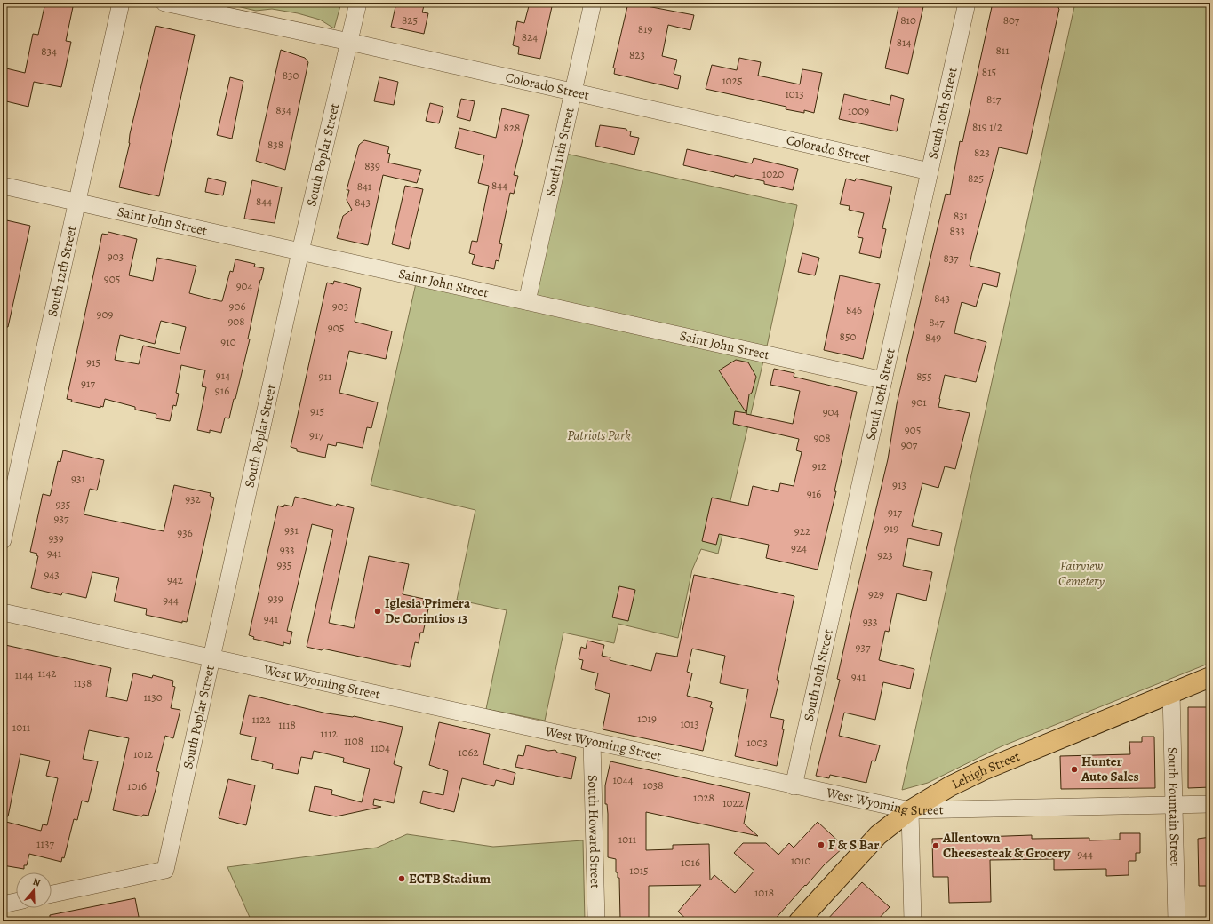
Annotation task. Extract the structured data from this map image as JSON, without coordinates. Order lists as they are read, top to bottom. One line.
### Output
{"streets":{"main road":["Lehigh Street"],"street":["Colorado Street","South 10th Street","South 11th Street","South Poplar Street","Saint John Street","South 12th Street","West Wyoming Street","South Fountain Street","South Howard Street"]},"crossings":[["Colorado Street","South 10th Street"],["Colorado Street","South 11th Street"],["Colorado Street","South Poplar Street"],["South 10th Street","Saint John Street"],["South 10th Street","West Wyoming Street"],["South 11th Street","Saint John Street"],["South Poplar Street","Saint John Street"],["South Poplar Street","West Wyoming Street"],["Saint John Street","South 12th Street"],["West Wyoming Street","Lehigh Street"],["West Wyoming Street","South Fountain Street"],["West Wyoming Street","South Howard Street"],["Lehigh Street","South Fountain Street"]],"parks":["Patriots Park","Fairview Cemetery"],"places":["Iglesia Primera De Corintios 13","Hunter Auto Sales","F & S Bar","Allentown Cheesesteak & Grocery","ECTB Stadium"],"house_numbers":["825","810","807","819","824","814","811","834","823","815","830","1025","1013","817","834","1009","819 1/2","828","838","823","839","1020","825","844","841","844","843","831","833","903","837","905","904","843","906","903","846","909","908","847","905","850","849","910","915","914","911","855","917","916","901","915","904","905","917","908","907","912","931","913","916","932","935","917","937","919","931","922","936","939","924","933","941","923","935","943","942","929","939","944","941","933","937","1142","1144","941","1138","1130","1019","1122","1013","1118","1011","1112","1108","1003","1104","1062","1012","1044","1038","1016","1028","1022","1011","1137","944","1010","1016","1015","1018"],"north":"top"}
